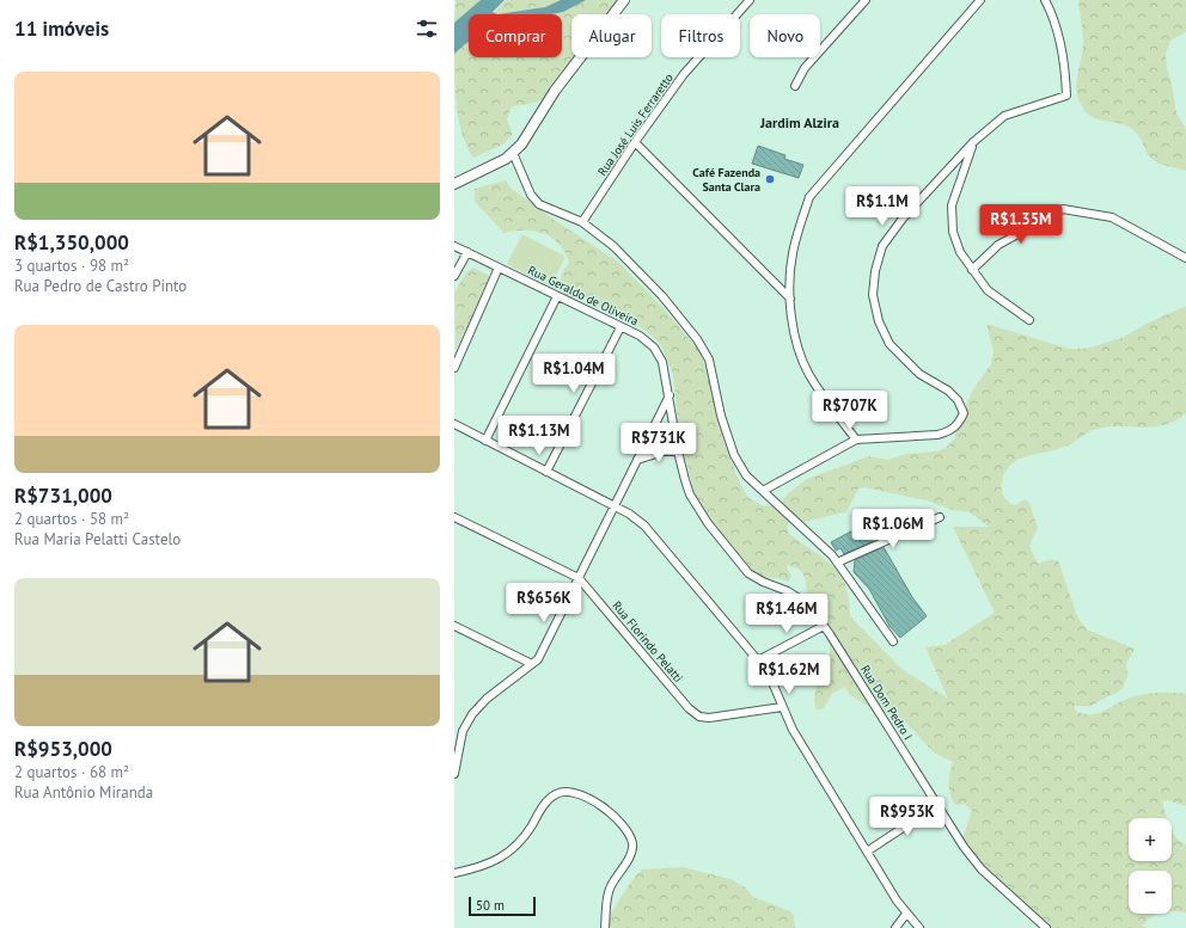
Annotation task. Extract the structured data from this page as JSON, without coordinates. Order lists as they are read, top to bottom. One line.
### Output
{"streets":{"street":["Rua José Luis Ferraretto","Rua Geraldo de Oliveira","Rua Florindo Pelatti","Rua Dom Pedro I"]},"crossings":[["Rua Geraldo de Oliveira","Rua Dom Pedro I"]],"districts":["Jardim Alzira"],"places":["Café Fazenda Santa Clara"],"scale_bar":"50 m","page":{"heading":"11 imóveis","chip":["Comprar","Alugar","Filtros","Novo"],"list":[{"name":"R$1,350,000","note":"3 quartos · 98 m² · Rua Pedro de Castro Pinto"},{"name":"R$731,000","note":"2 quartos · 58 m² · Rua Maria Pelatti Castelo"},{"name":"R$953,000","note":"2 quartos · 68 m² · Rua Antônio Miranda"}],"price":["R$1.1M","R$1.35M","R$1.04M","R$707K","R$1.13M","R$731K","R$1.06M","R$656K","R$1.46M","R$1.62M","R$953K"],"map_buttons":["+","−"],"scale":"50 m"}}
